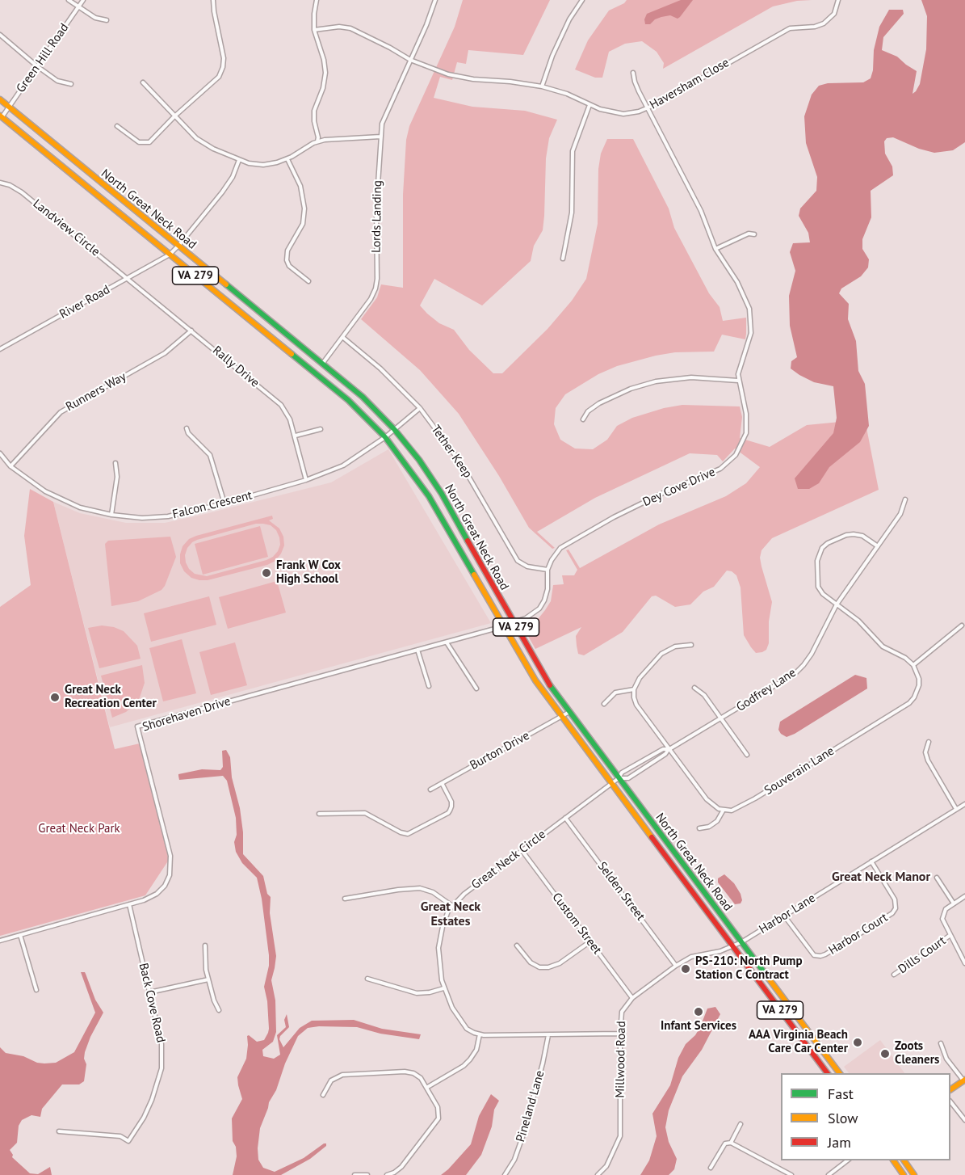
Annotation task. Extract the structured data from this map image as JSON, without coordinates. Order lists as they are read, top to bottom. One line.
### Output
{"streets":{"main road":["North Great Neck Road","VA 279"],"street":["Green Hill Road","Haversham Close","Lords Landing","Landview Circle","River Road","Rally Drive","Runners Way","Tether Keep","Dey Cove Drive","Falcon Crescent","Godfrey Lane","Shorehaven Drive","Burton Drive","Souverain Lane","Great Neck Circle","Selden Street","Harbor Lane","Custom Street","Harbor Court","Dills Court","Back Cove Road","Millwood Road","Pineland Lane"]},"crossings":[["Green Hill Road","North Great Neck Road"],["Haversham Close","Lords Landing"],["Haversham Close","Dey Cove Drive"],["North Great Neck Road","Lords Landing"],["North Great Neck Road","River Road"],["North Great Neck Road","Dey Cove Drive"],["North Great Neck Road","Falcon Crescent"],["North Great Neck Road","Godfrey Lane"],["North Great Neck Road","Shorehaven Drive"],["North Great Neck Road","Burton Drive"],["North Great Neck Road","Great Neck Circle"],["North Great Neck Road","Harbor Lane"],["North Great Neck Road","Millwood Road"],["Lords Landing","Tether Keep"],["Landview Circle","River Road"],["Landview Circle","Rally Drive"],["River Road","Rally Drive"],["Rally Drive","Runners Way"],["Rally Drive","Falcon Crescent"],["Runners Way","Falcon Crescent"],["Tether Keep","Dey Cove Drive"],["Tether Keep","Falcon Crescent"],["Dey Cove Drive","Shorehaven Drive"],["Godfrey Lane","Great Neck Circle"],["Shorehaven Drive","Back Cove Road"],["Great Neck Circle","Selden Street"],["Great Neck Circle","Custom Street"],["Selden Street","Millwood Road"],["Harbor Lane","Harbor Court"],["Harbor Lane","Millwood Road"],["Custom Street","Millwood Road"]],"districts":["Great Neck Manor","Great Neck Estates"],"parks":["Great Neck Park"],"places":["Frank W Cox High School","Great Neck Recreation Center","PS-210: North Pump Station C Contract","Infant Services","AAA Virginia Beach Care Car Center","Zoots Cleaners"],"legend":["Fast","Slow","Jam"]}
